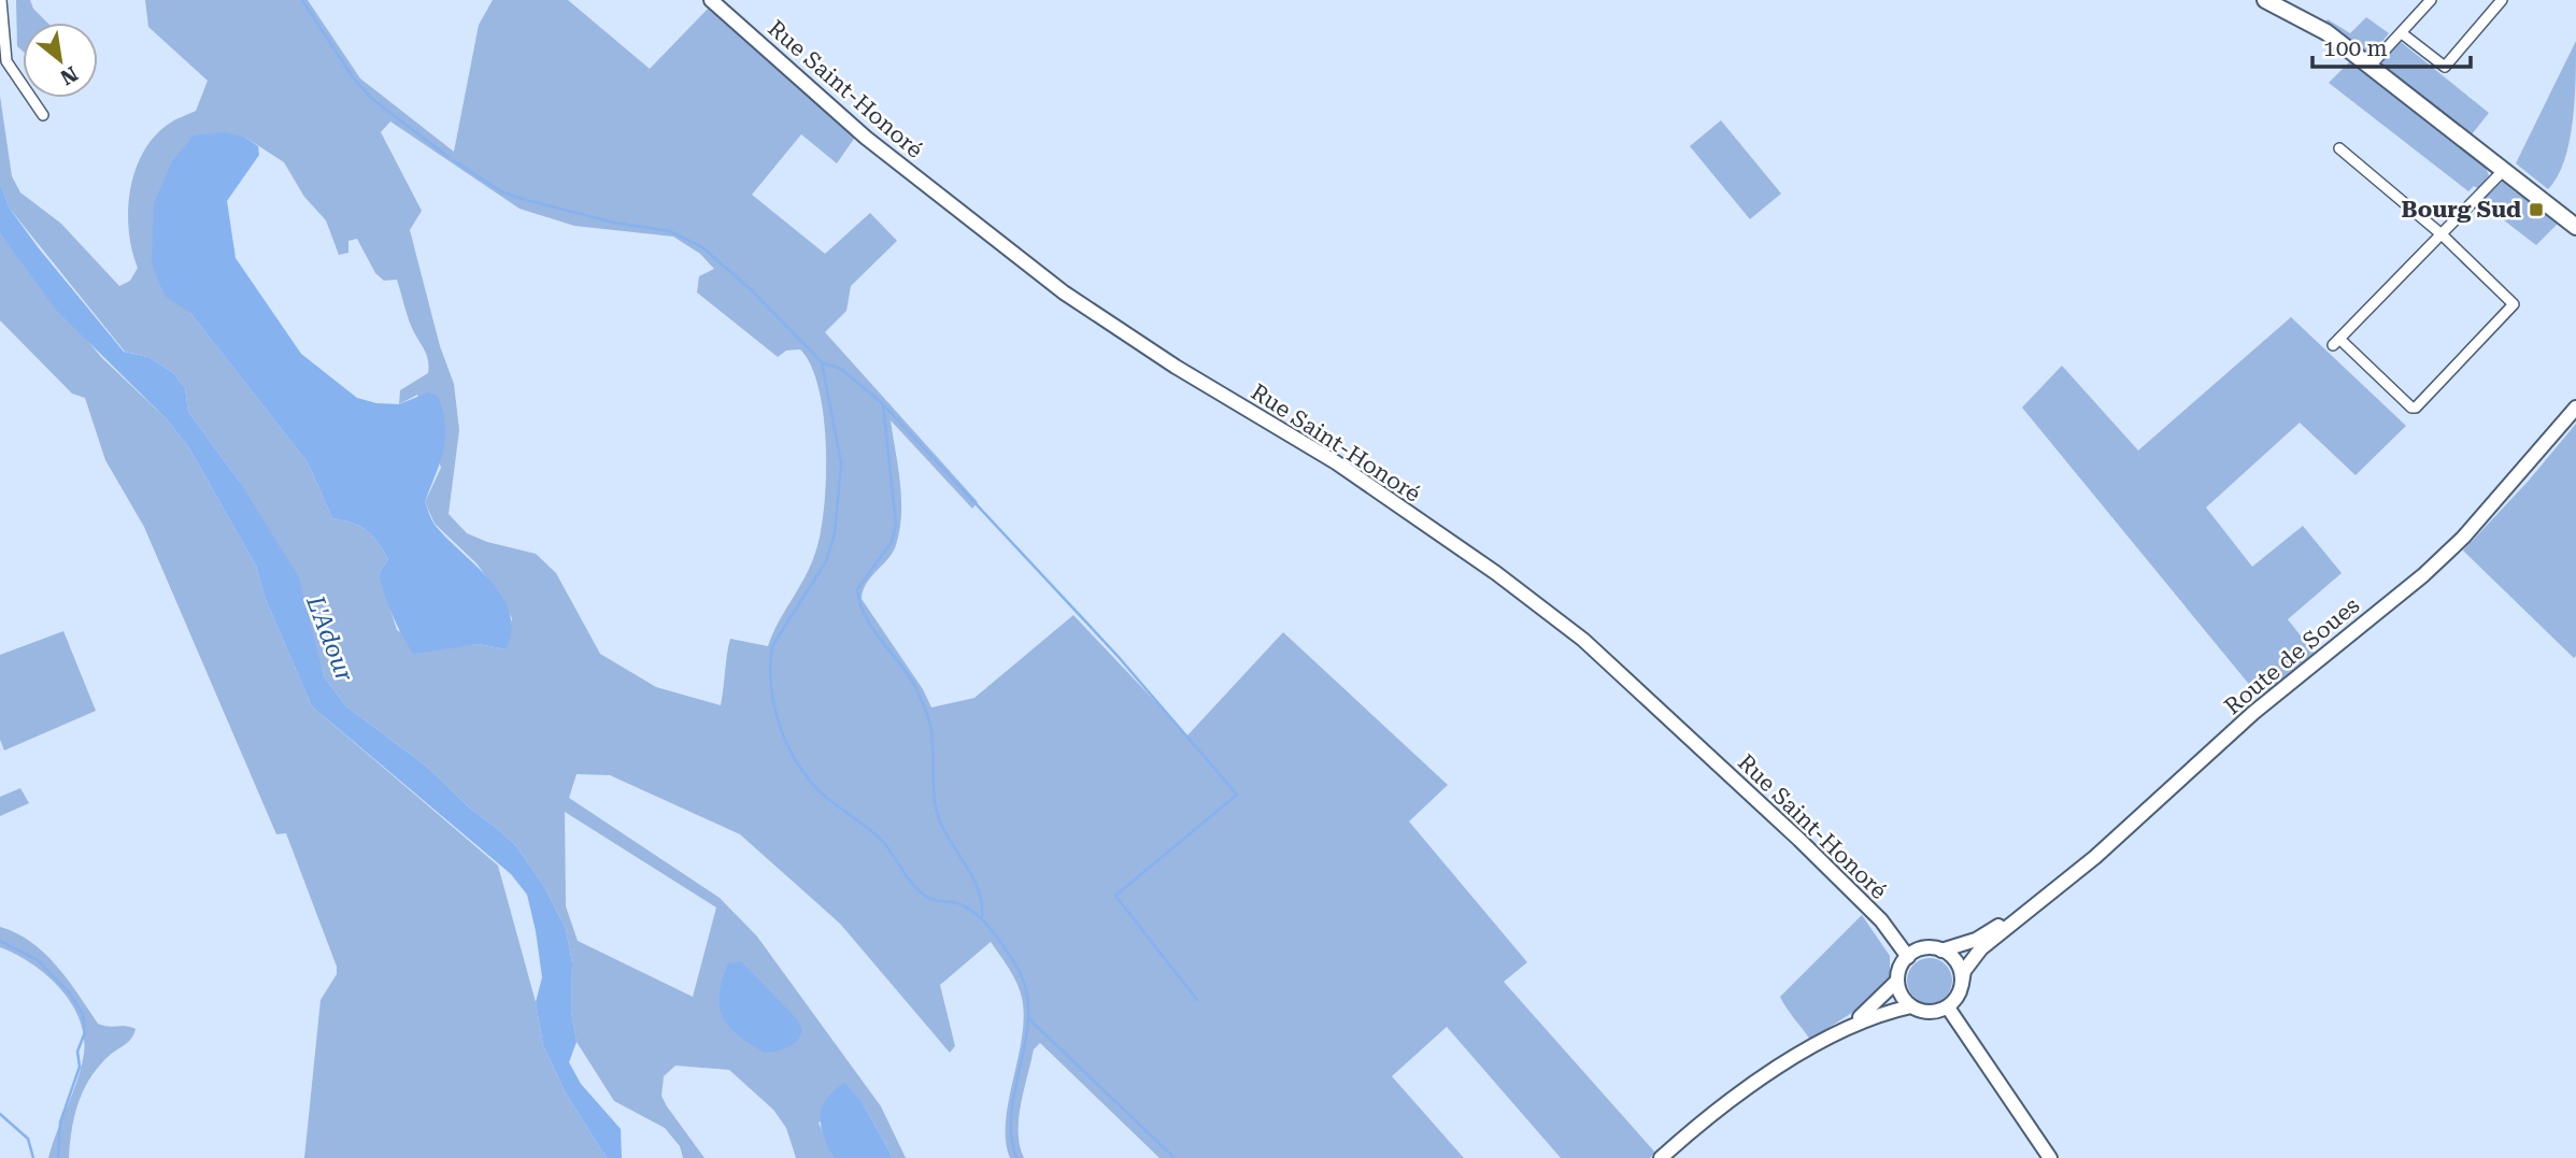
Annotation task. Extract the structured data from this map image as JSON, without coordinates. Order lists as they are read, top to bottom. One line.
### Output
{"streets":{"street":["Rue Saint-Honoré","Route de Soues"]},"crossings":[["Rue Saint-Honoré","Route de Soues"]],"water":["L'Adour"],"places":{"transit":["Bourg Sud"]},"scale_bar":"100 m","north":"bottom right"}
